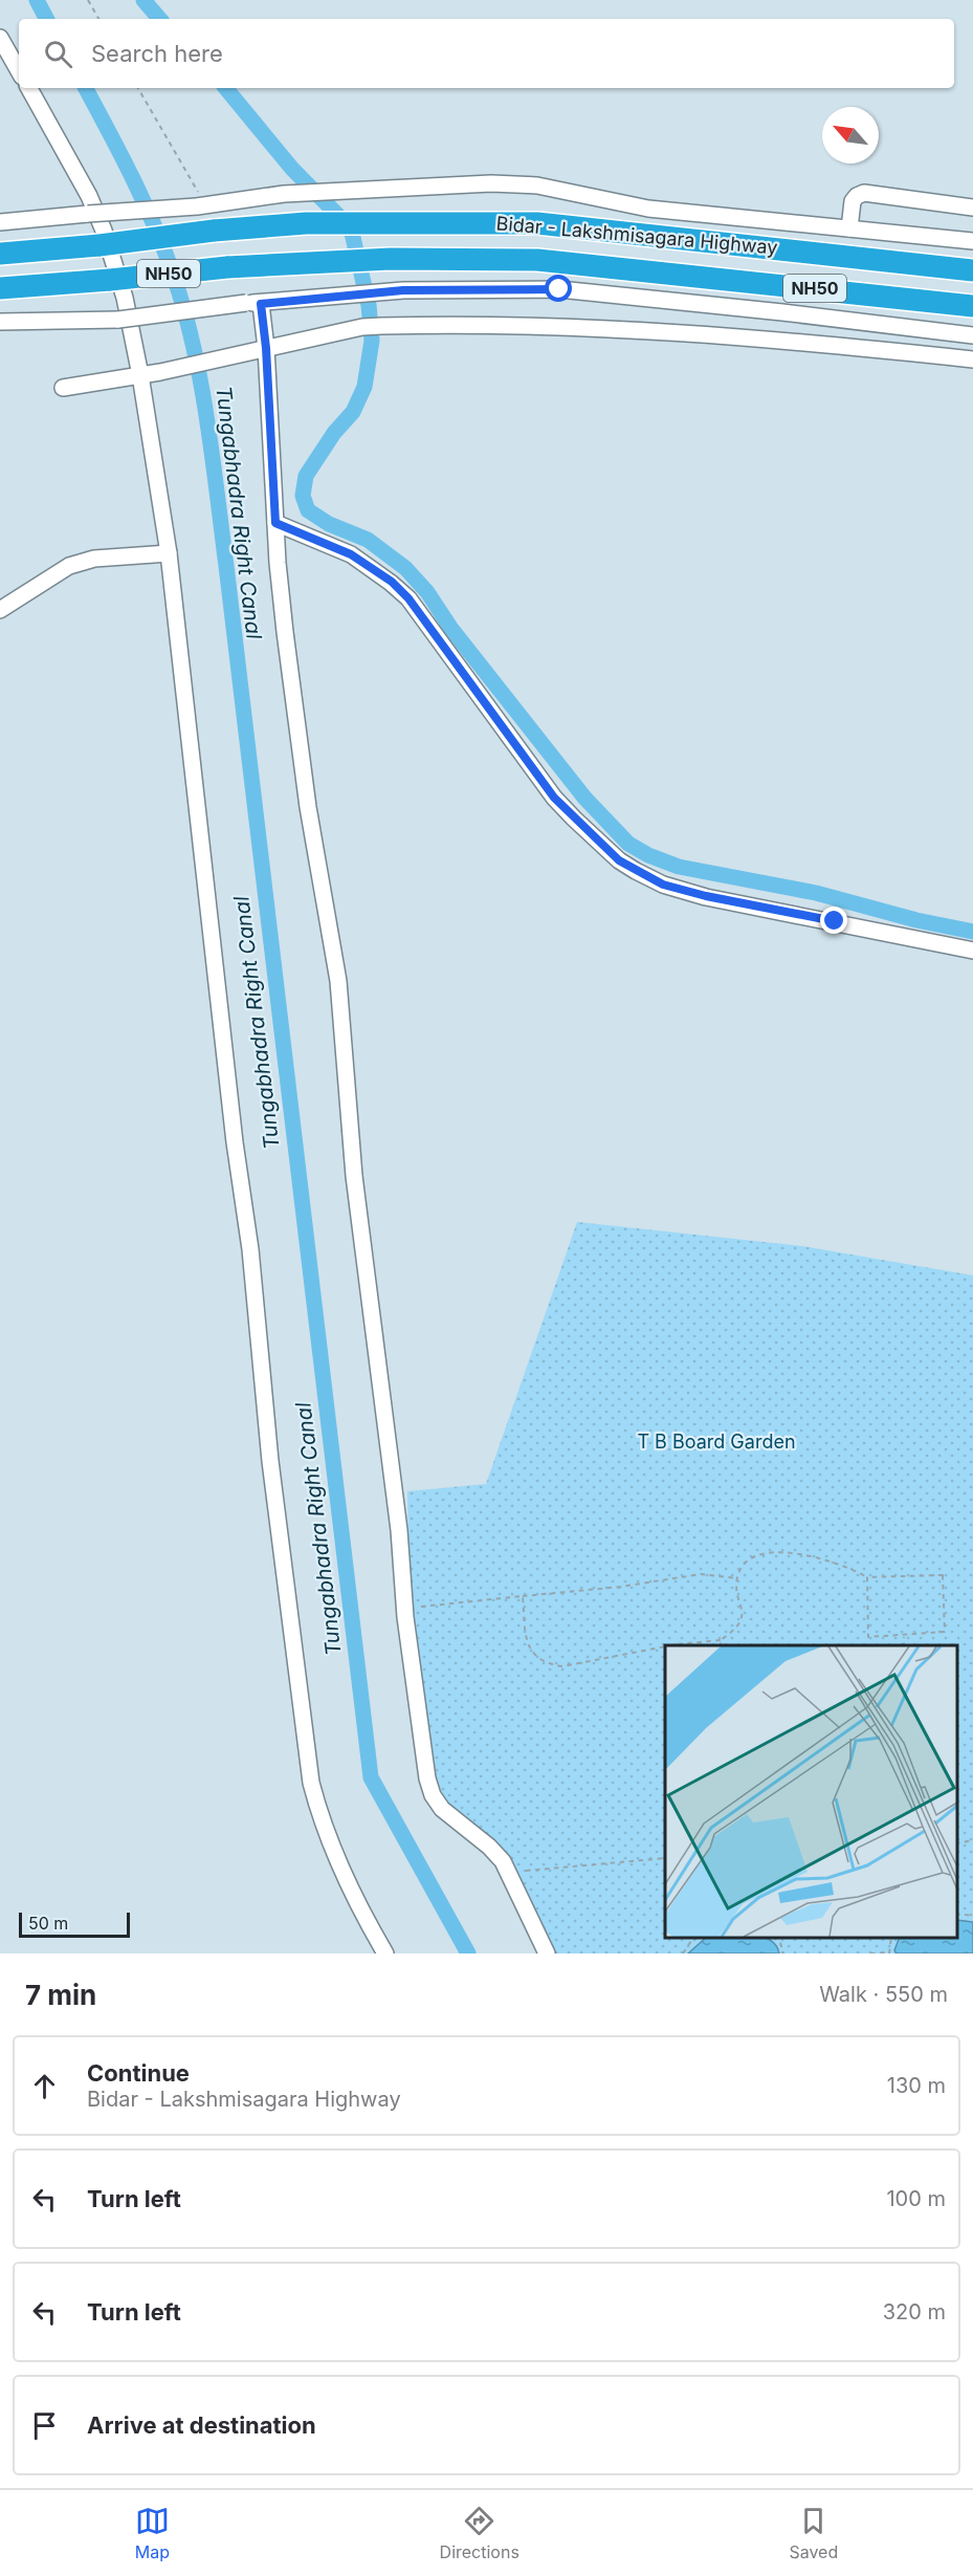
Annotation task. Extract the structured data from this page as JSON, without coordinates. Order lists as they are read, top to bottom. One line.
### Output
{"streets":{"highway":["Bidar - Lakshmisagara Highway","NH50"]},"water":["Tungabhadra Right Canal"],"parks":["T B Board Garden"],"scale_bar":"50 m","north":"top left","page":{"search":"Search here","scale":"50 m","heading":["7 min","Walk · 550 m"],"list":[["Continue","Bidar - Lakshmisagara Highway","130 m"],["Turn left","100 m"],["Turn left","320 m"],"Arrive at destination"],"nav":["Map","Directions","Saved"]}}
